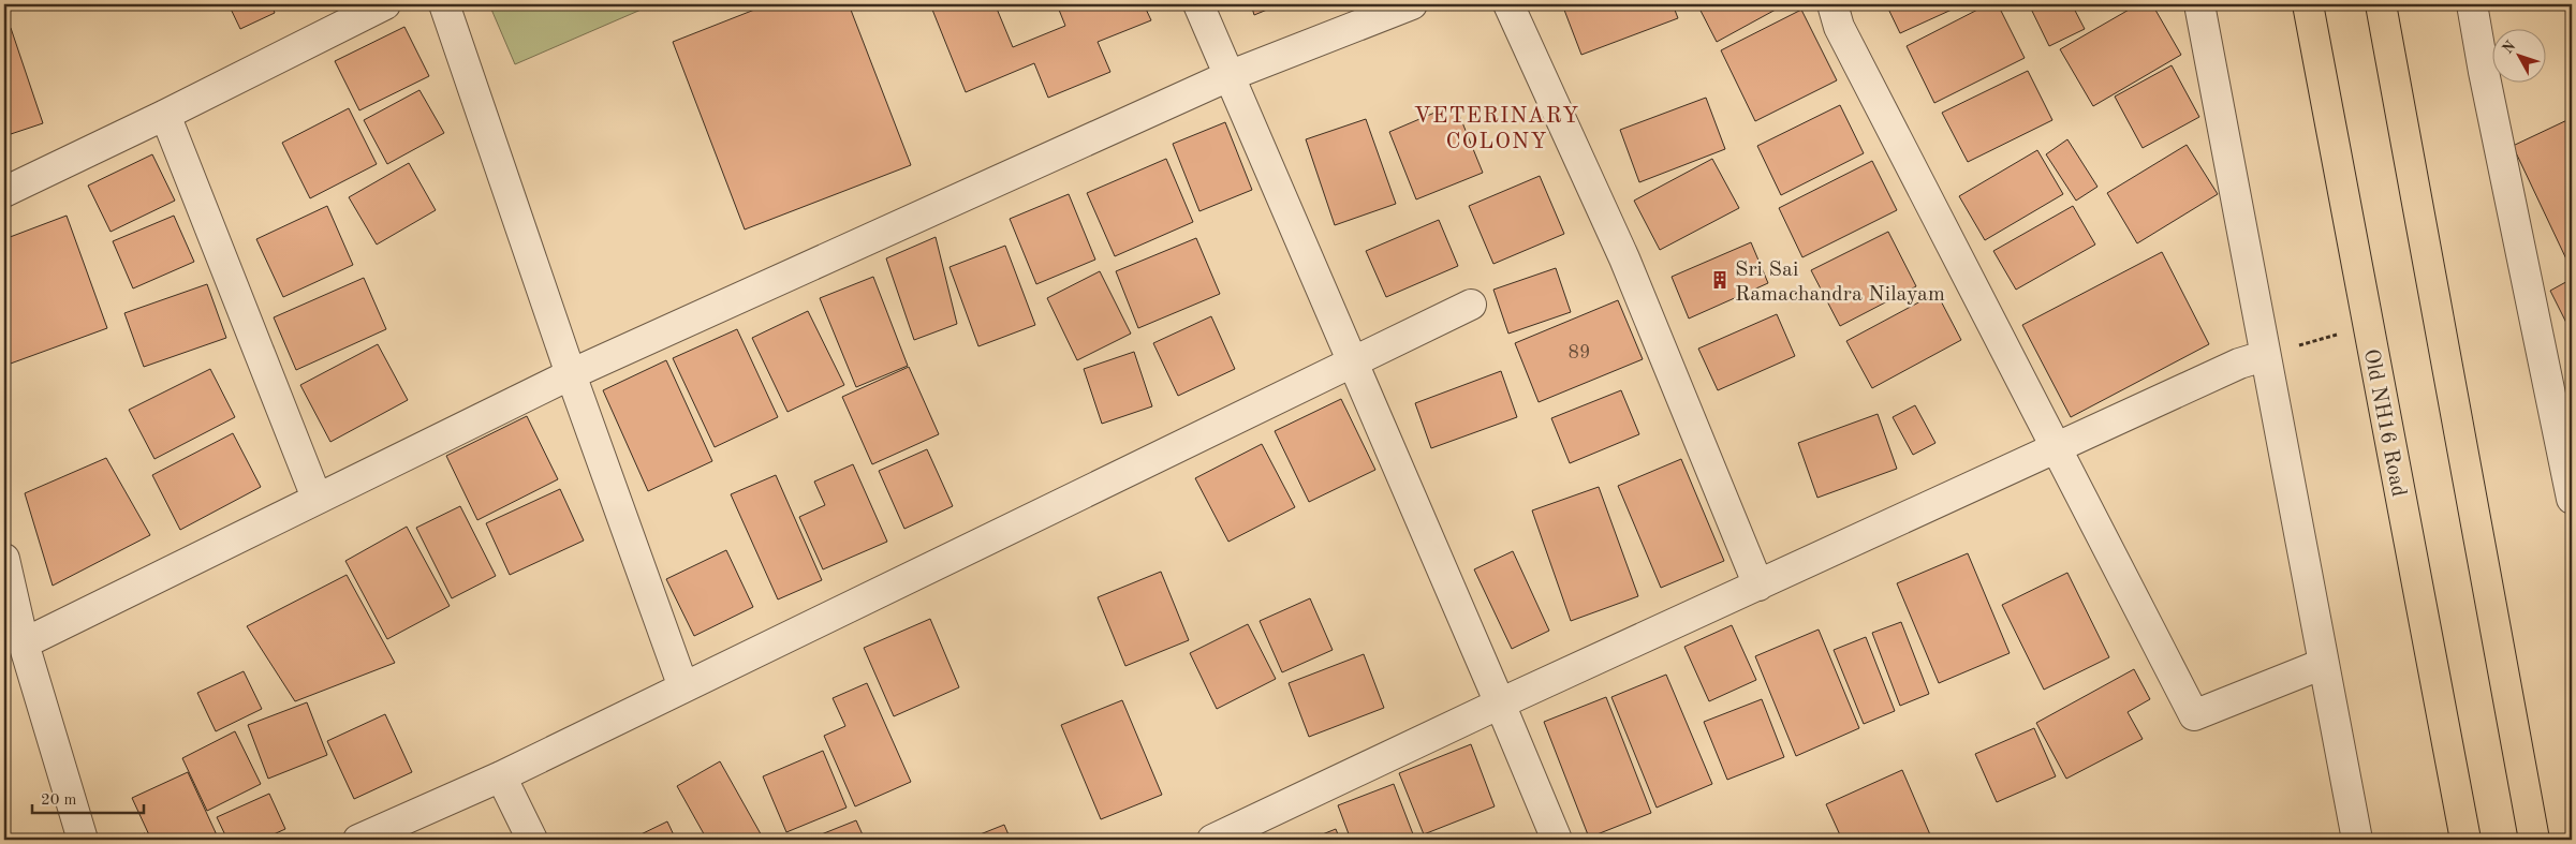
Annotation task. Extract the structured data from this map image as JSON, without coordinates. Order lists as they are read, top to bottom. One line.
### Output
{"streets":{"main road":["Old NH16 Road"]},"districts":["VETERINARY COLONY"],"places":{"building":["Sri Sai Ramachandra Nilayam"]},"house_numbers":["89"],"scale_bar":"20 m","north":"top left"}
